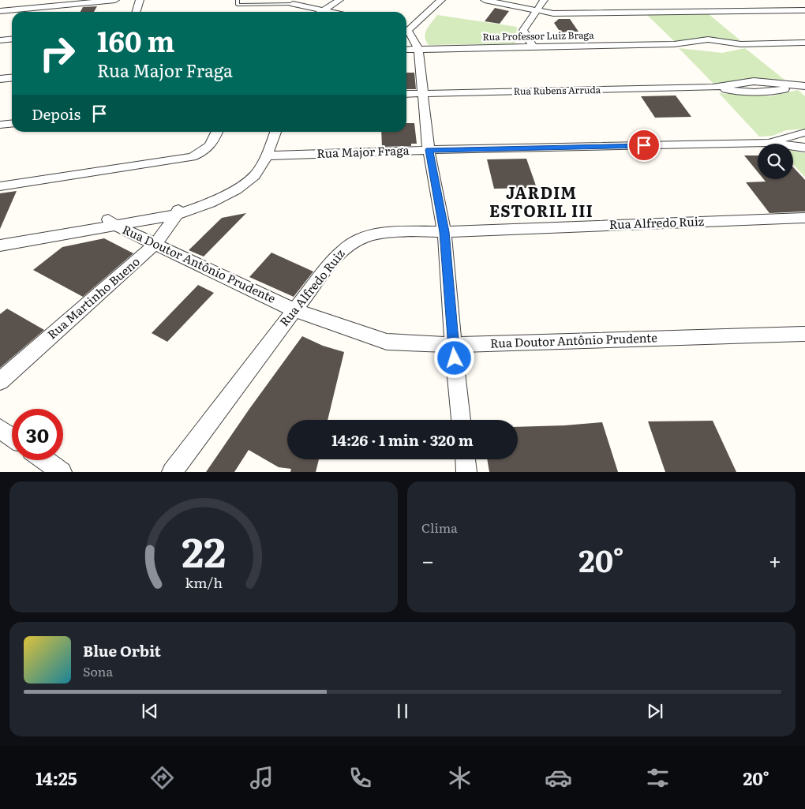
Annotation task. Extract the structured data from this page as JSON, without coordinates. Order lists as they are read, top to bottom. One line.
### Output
{"streets":{"street":["Rua Professor Luiz Braga","Rua Rubens Arruda","Rua Major Fraga","Rua Alfredo Ruiz","Rua Doutor Antônio Prudente","Rua Martinho Bueno"]},"crossings":[["Rua Alfredo Ruiz","Rua Doutor Antônio Prudente"],["Rua Doutor Antônio Prudente","Rua Martinho Bueno"]],"districts":["JARDIM ESTORIL III"],"page":{"turn":["160 m","Rua Major Fraga"],"then":"Depois","limit":"30","trip":"14:26 · 1 min · 320 m","tile":"Clima","heat":["−","20°","+"],"song":["Blue Orbit","Sona"],"tabs":["14:25","20°"],"gauge":["22","km/h"]}}
